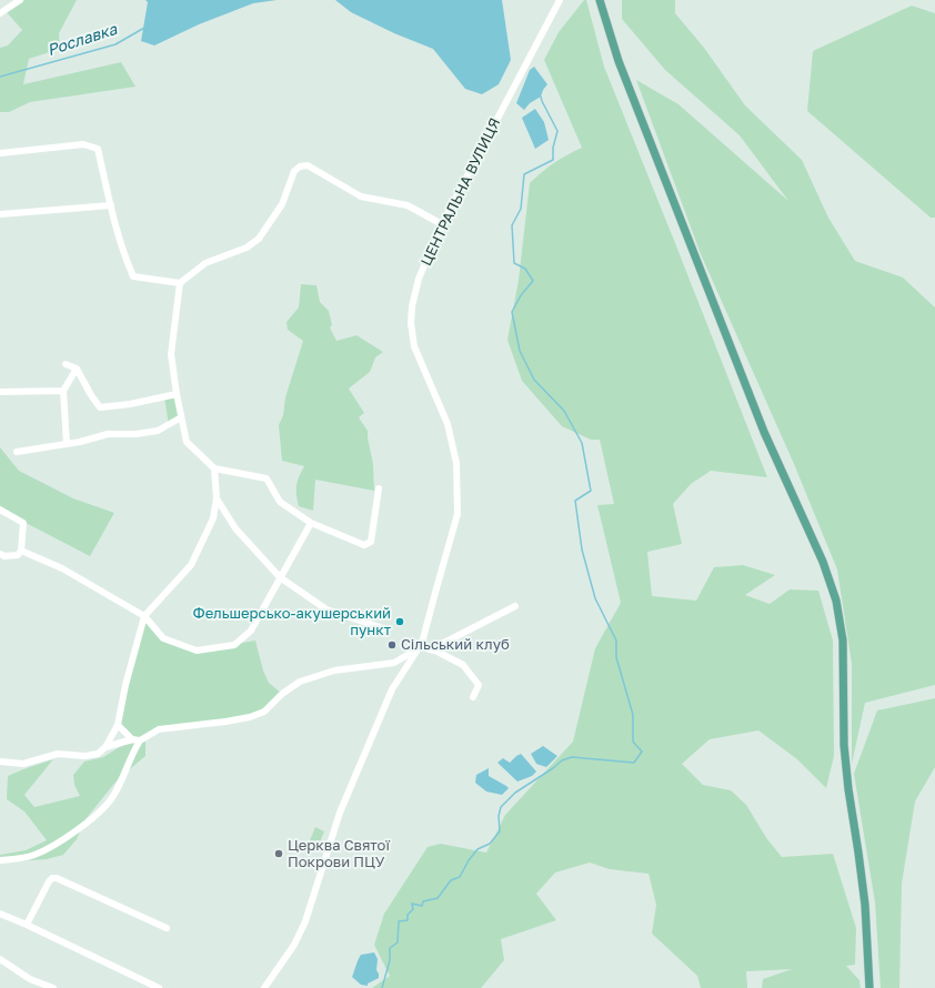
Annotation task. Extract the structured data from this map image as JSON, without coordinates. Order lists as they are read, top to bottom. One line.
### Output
{"streets":{"street":["ЦЕНТРАЛЬНА ВУЛИЦЯ"]},"water":["Рославка"],"places":["Фельшерсько-акушерський пункт","Сільський клуб","Церква Святої Покрови ПЦУ"]}
